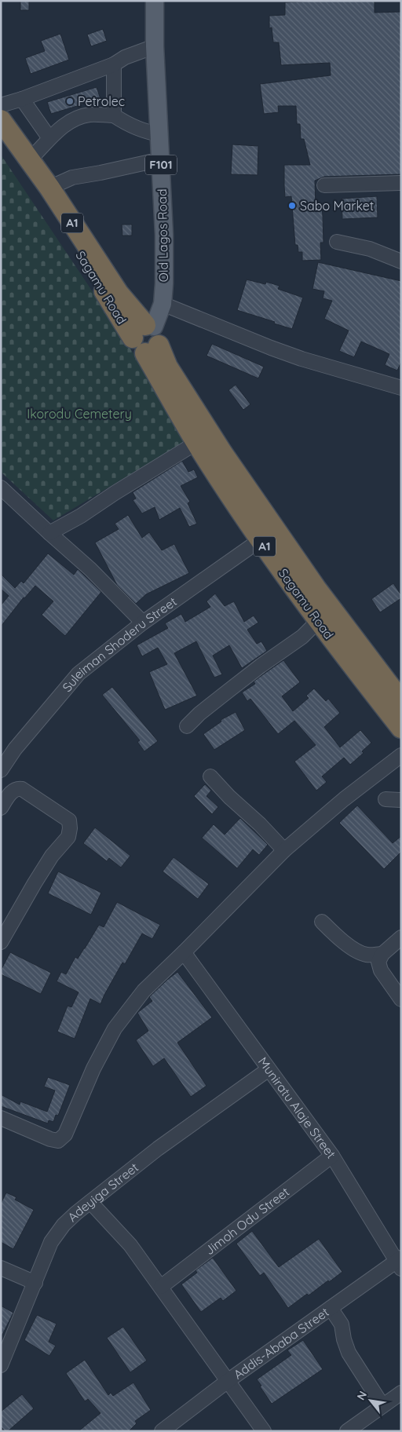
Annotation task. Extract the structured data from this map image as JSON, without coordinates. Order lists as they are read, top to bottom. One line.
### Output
{"streets":{"highway":["A1","Sagamu Road"],"main road":["F101","Old Lagos Road"],"street":["Suleiman Shoderu Street","Muniratu Alaje Street","Adeyiga Street","Jimoh Odu Street","Addis-Ababa Street"]},"crossings":[["Old Lagos Road","Sagamu Road"],["Sagamu Road","Suleiman Shoderu Street"],["Muniratu Alaje Street","Adeyiga Street"],["Muniratu Alaje Street","Jimoh Odu Street"],["Muniratu Alaje Street","Addis-Ababa Street"]],"parks":["Ikorodu Cemetery"],"places":["Petrolec","Sabo Market"],"north":"top left"}
